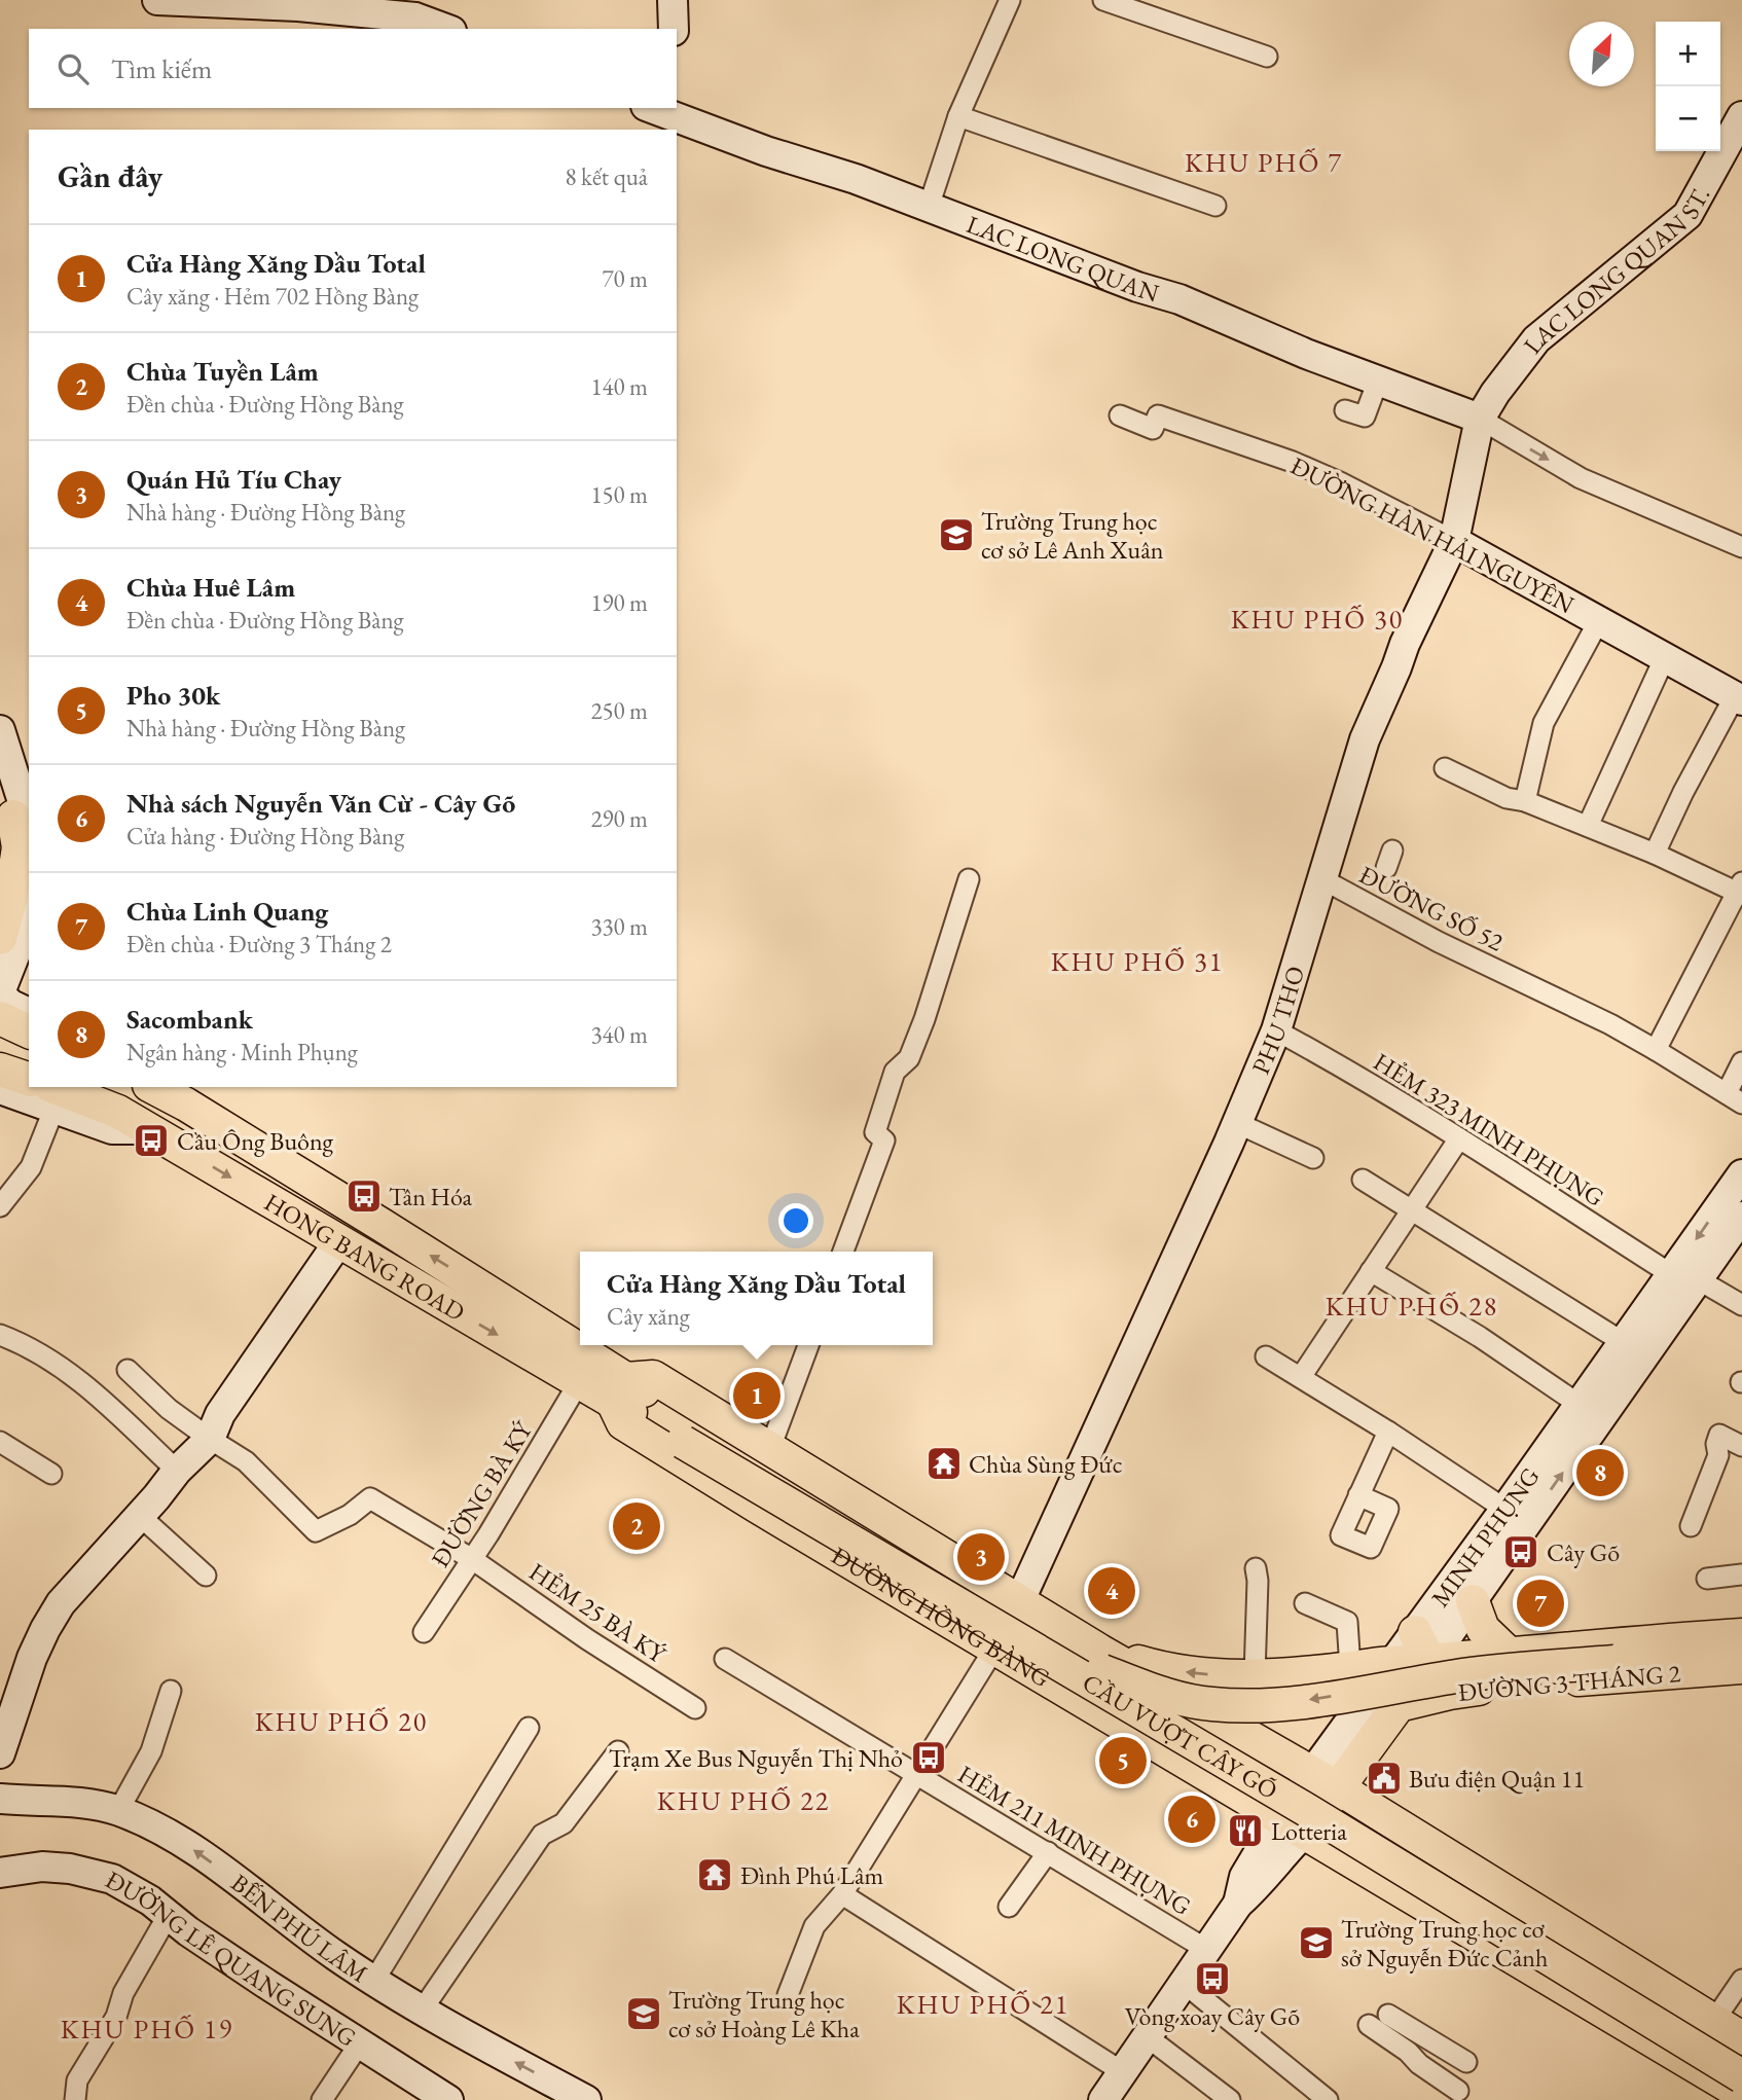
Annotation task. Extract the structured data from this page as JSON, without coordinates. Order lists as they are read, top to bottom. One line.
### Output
{"streets":{"main road":["LAC LONG QUAN","LAC LONG QUAN ST.","ĐƯỜNG HÀN HẢI NGUYÊN","PHU THO","HONG BANG ROAD","MINH PHỤNG","ĐƯỜNG HỒNG BÀNG","ĐƯỜNG 3 THÁNG 2","CẦU VƯỢT CÂY GÕ","BẾN PHÚ LÂM","ĐƯỜNG LÊ QUANG SUNG"],"street":["ĐƯỜNG SỐ 52","HẺM 323 MINH PHỤNG","ĐƯỜNG BÀ KÝ","HẺM 25 BÀ KÝ","HẺM 211 MINH PHỤNG"]},"crossings":[["LAC LONG QUAN","LAC LONG QUAN ST."],["LAC LONG QUAN","PHU THO"],["LAC LONG QUAN ST.","PHU THO"],["ĐƯỜNG HÀN HẢI NGUYÊN","PHU THO"],["ĐƯỜNG SỐ 52","PHU THO"],["PHU THO","HẺM 323 MINH PHỤNG"],["HẺM 323 MINH PHỤNG","MINH PHỤNG"],["HONG BANG ROAD","ĐƯỜNG BÀ KÝ"],["HONG BANG ROAD","ĐƯỜNG HỒNG BÀNG"],["HONG BANG ROAD","CẦU VƯỢT CÂY GÕ"],["ĐƯỜNG BÀ KÝ","HẺM 25 BÀ KÝ"],["MINH PHỤNG","ĐƯỜNG HỒNG BÀNG"],["MINH PHỤNG","ĐƯỜNG 3 THÁNG 2"],["MINH PHỤNG","HẺM 211 MINH PHỤNG"],["ĐƯỜNG HỒNG BÀNG","CẦU VƯỢT CÂY GÕ"]],"one_way":["BẾN PHÚ LÂM"],"districts":["KHU PHỐ 7","KHU PHỐ 30","KHU PHỐ 31","KHU PHỐ 28","KHU PHỐ 20","KHU PHỐ 22","KHU PHỐ 21","KHU PHỐ 19"],"places":{"school or university":["Trường Trung học cơ sở Lê Anh Xuân","Trường Trung học cơ sở Nguyễn Đức Cảnh","Trường Trung học cơ sở Hoàng Lê Kha"],"bus stop":["Cầu Ông Buông","Tân Hóa","Cây Gõ","Trạm Xe Bus Nguyễn Thị Nhỏ","Vòng xoay Cây Gõ"],"temple":["Chùa Sùng Đức","Đình Phú Lâm"],"public building":["Bưu điện Quận 11"],"restaurant":["Lotteria"]},"north":"top right","page":{"map_buttons":["+","−"],"search":"Tìm kiếm","heading":["Gần đây","8 kết quả"],"list":[{"mark":"1","name":"Cửa Hàng Xăng Dầu Total","note":"Cây xăng · Hẻm 702 Hồng Bàng","value":"70 m"},{"mark":"2","name":"Chùa Tuyền Lâm","note":"Đền chùa · Đường Hồng Bàng","value":"140 m"},{"mark":"3","name":"Quán Hủ Tíu Chay","note":"Nhà hàng · Đường Hồng Bàng","value":"150 m"},{"mark":"4","name":"Chùa Huê Lâm","note":"Đền chùa · Đường Hồng Bàng","value":"190 m"},{"mark":"5","name":"Pho 30k","note":"Nhà hàng · Đường Hồng Bàng","value":"250 m"},{"mark":"6","name":"Nhà sách Nguyễn Văn Cừ - Cây Gõ","note":"Cửa hàng · Đường Hồng Bàng","value":"290 m"},{"mark":"7","name":"Chùa Linh Quang","note":"Đền chùa · Đường 3 Tháng 2","value":"330 m"},{"mark":"8","name":"Sacombank","note":"Ngân hàng · Minh Phụng","value":"340 m"}],"popup":["Cửa Hàng Xăng Dầu Total","Cây xăng"],"pins":["1","8","2","3","4","7","5","6"]}}
